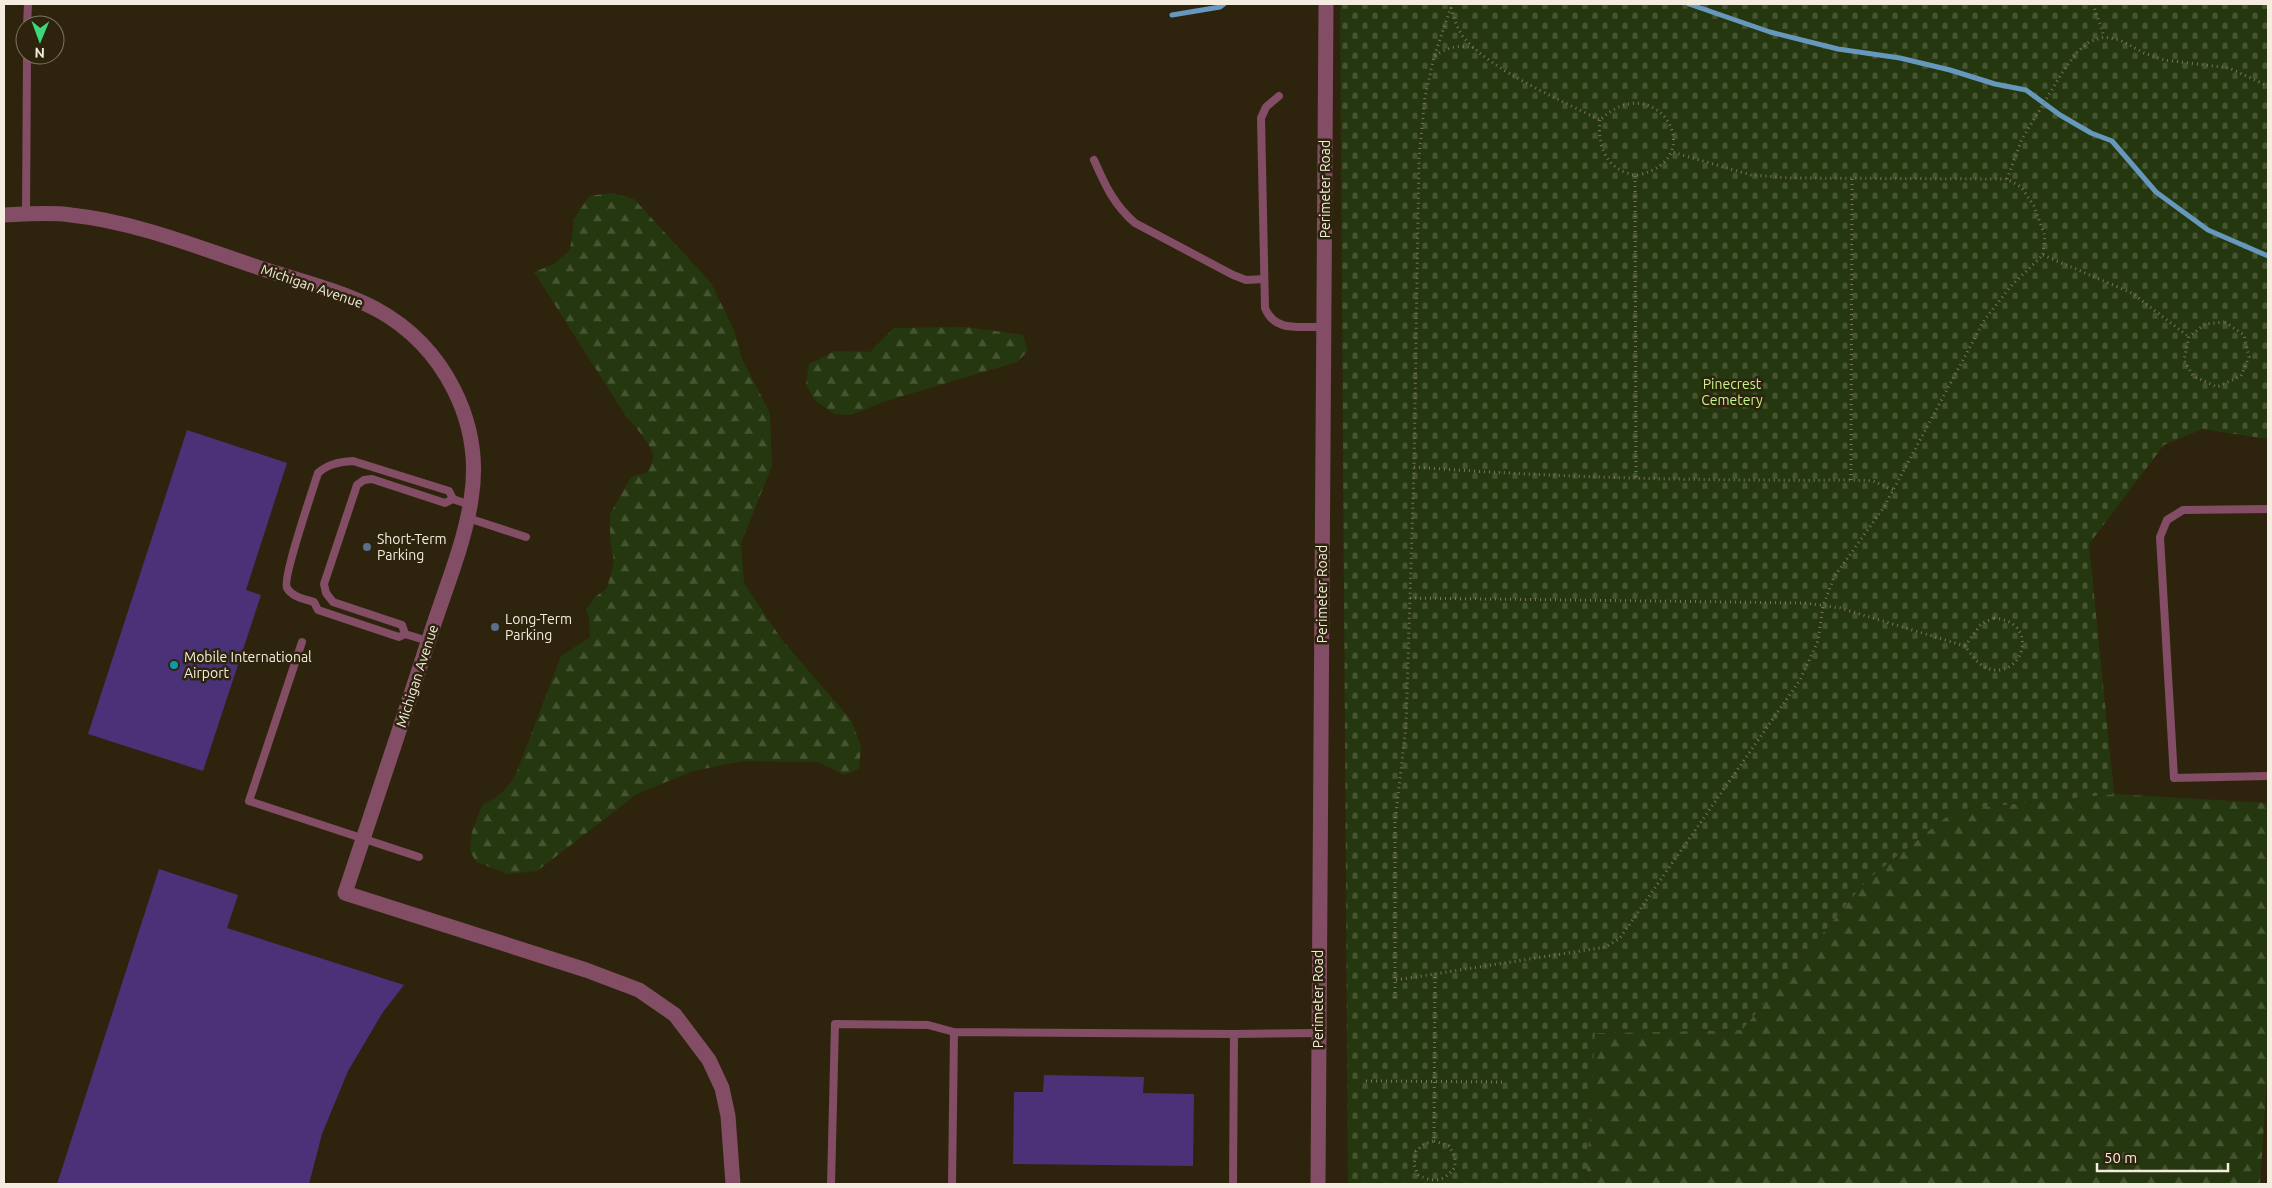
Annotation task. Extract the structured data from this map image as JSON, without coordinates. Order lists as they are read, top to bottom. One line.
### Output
{"streets":{"street":["Perimeter Road","Michigan Avenue"]},"parks":["Pinecrest Cemetery"],"places":["Short-Term Parking","Long-Term Parking","Mobile International Airport"],"scale_bar":"50 m","north":"bottom"}
